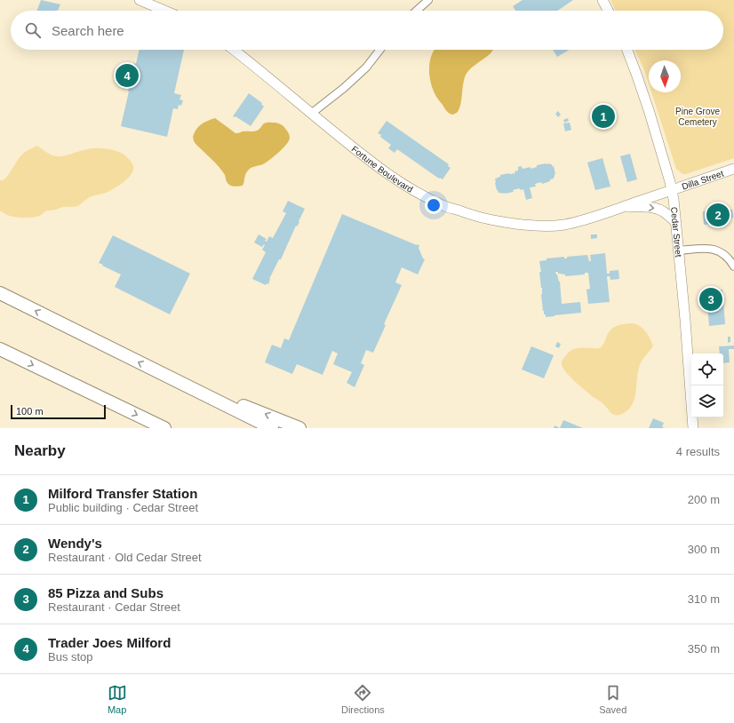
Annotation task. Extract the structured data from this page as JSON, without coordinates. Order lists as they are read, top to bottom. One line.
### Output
{"streets":{"main road":["Fortune Boulevard","Dilla Street","Cedar Street"]},"crossings":[["Fortune Boulevard","Dilla Street"],["Fortune Boulevard","Cedar Street"],["Dilla Street","Cedar Street"]],"parks":["Pine Grove Cemetery"],"scale_bar":"100 m","north":"bottom","page":{"search":"Search here","pins":["4","1","2","3"],"scale":"100 m","heading":["Nearby","4 results"],"list":[{"mark":"1","name":"Milford Transfer Station","note":"Public building · Cedar Street","value":"200 m"},{"mark":"2","name":"Wendy's","note":"Restaurant · Old Cedar Street","value":"300 m"},{"mark":"3","name":"85 Pizza and Subs","note":"Restaurant · Cedar Street","value":"310 m"},{"mark":"4","name":"Trader Joes Milford","note":"Bus stop","value":"350 m"}],"nav":["Map","Directions","Saved"]}}
